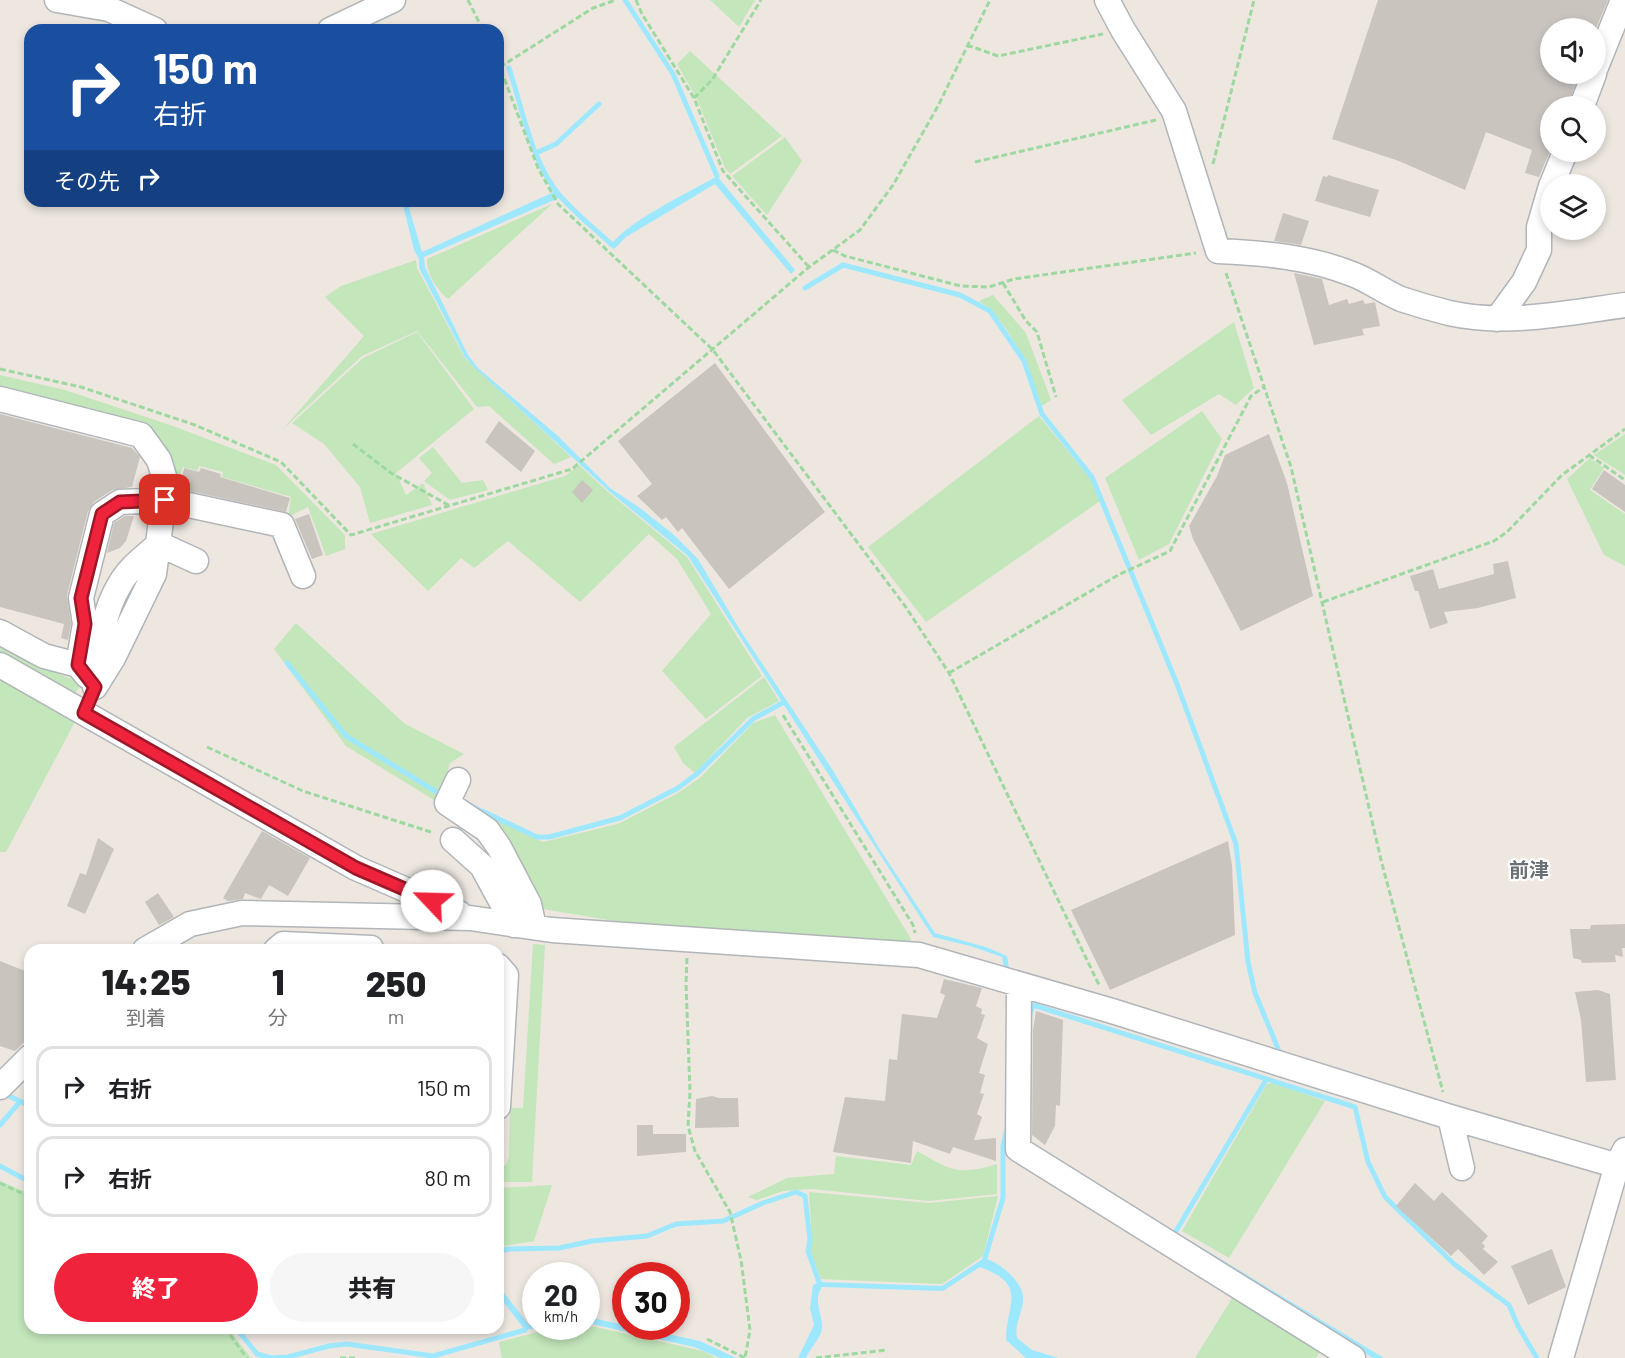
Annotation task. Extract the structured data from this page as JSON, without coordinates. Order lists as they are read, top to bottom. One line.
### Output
{"districts":["前津"],"page":{"turn":["150 m","右折"],"then":"その先","eta":["14:25","到着","1","分","250","m"],"list":[{"name":"右折","value":"150 m"},{"name":"右折","value":"80 m"}],"buttons":["終了","共有"],"speed":"20 km/h","limit":"30"}}
